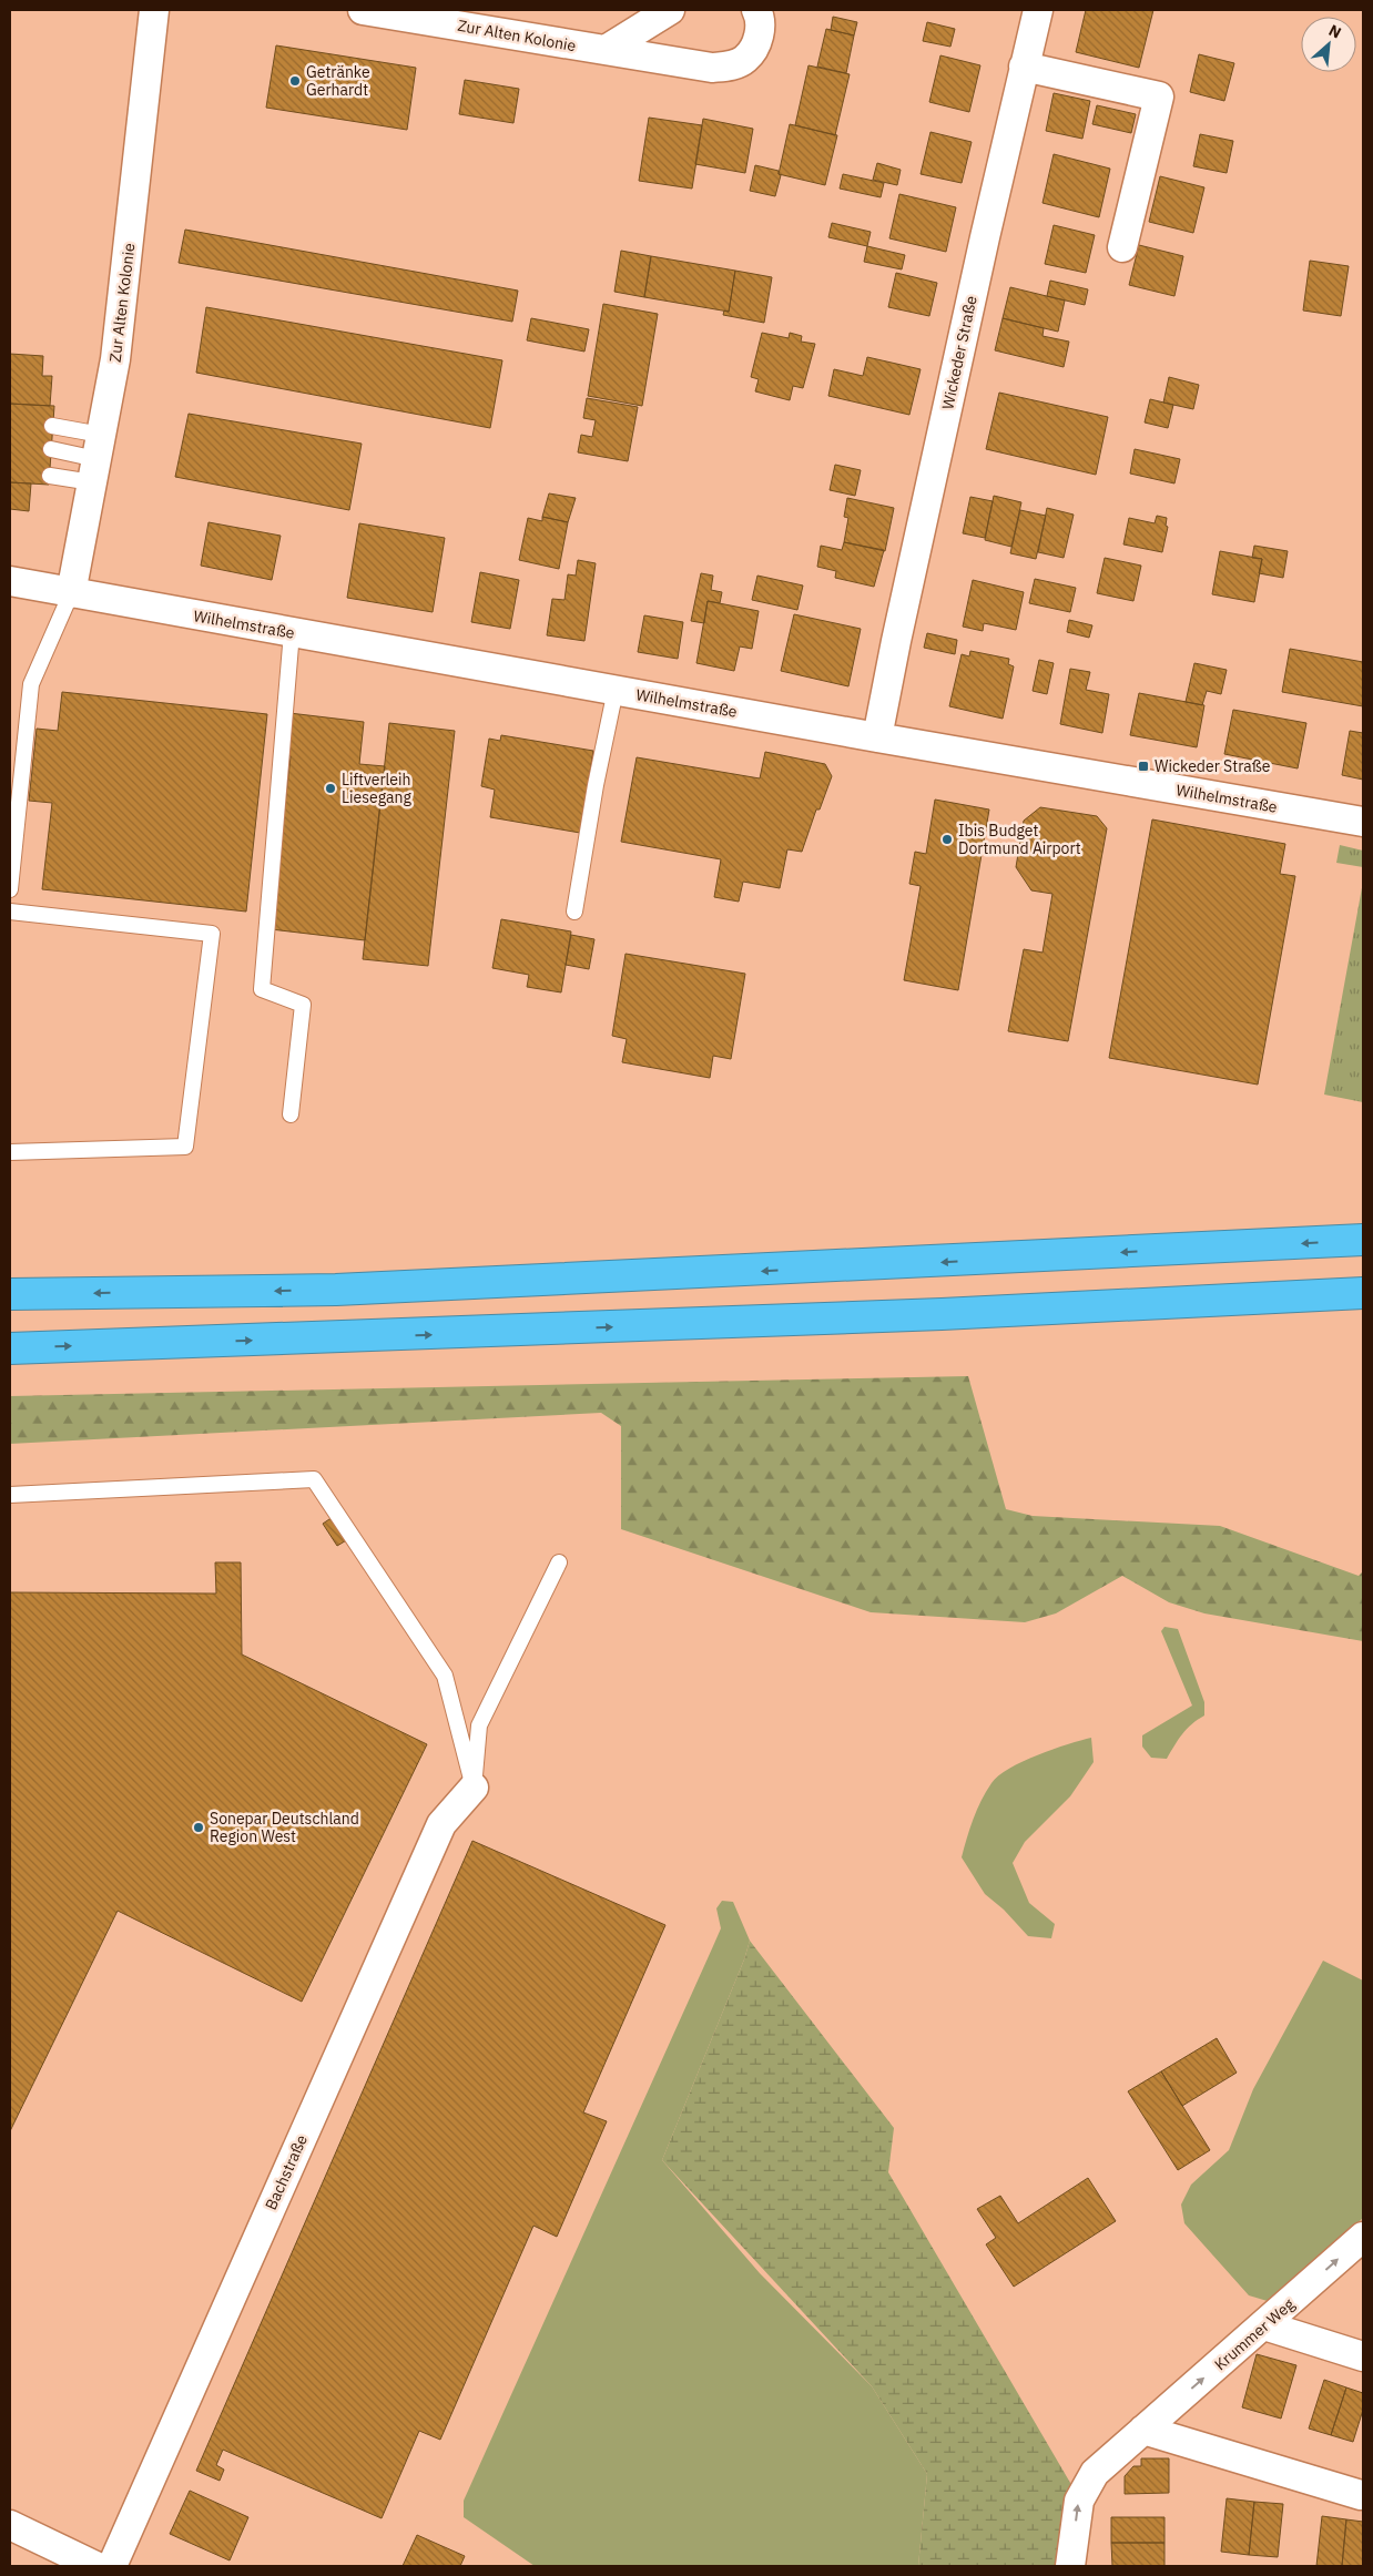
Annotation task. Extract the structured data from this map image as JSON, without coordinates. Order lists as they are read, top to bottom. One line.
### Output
{"streets":{"street":["Zur Alten Kolonie","Wickeder Straße","Wilhelmstraße","Bachstraße","Krummer Weg"]},"crossings":[["Zur Alten Kolonie","Wilhelmstraße"],["Wickeder Straße","Wilhelmstraße"]],"one_way":["Krummer Weg"],"places":{"other":["Getränke Gerhardt","Liftverleih Liesegang","Ibis Budget Dortmund Airport","Sonepar Deutschland Region West"],"transit":["Wickeder Straße"]},"north":"top right"}
